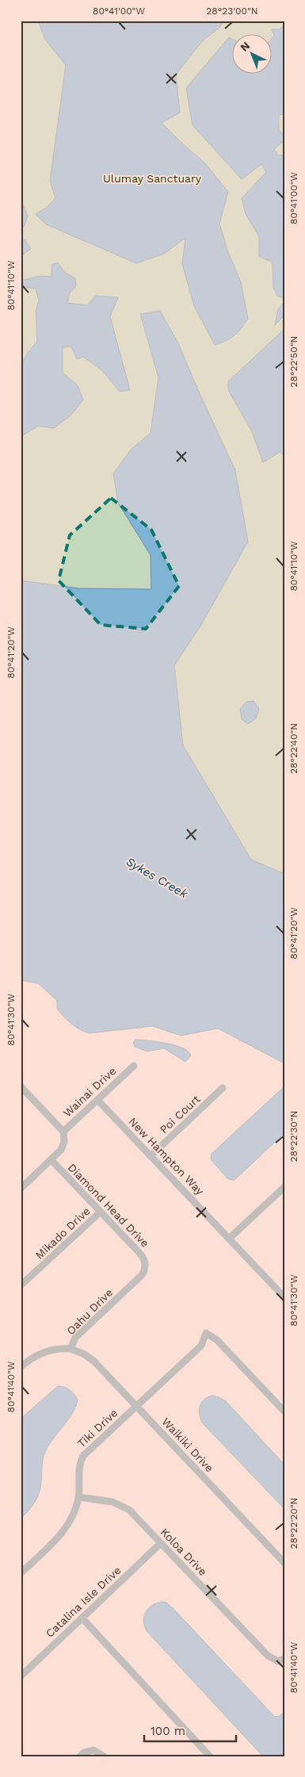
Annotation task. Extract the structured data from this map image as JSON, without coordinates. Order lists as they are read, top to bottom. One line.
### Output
{"streets":{"street":["Wainai Drive","Poi Court","New Hampton Way","Diamond Head Drive","Mikado Drive","Oahu Drive","Tiki Drive","Waikiki Drive","Koloa Drive","Catalina Isle Drive"]},"crossings":[["Wainai Drive","New Hampton Way"],["Wainai Drive","Diamond Head Drive"],["Poi Court","New Hampton Way"],["Diamond Head Drive","Mikado Drive"],["Diamond Head Drive","Oahu Drive"],["Oahu Drive","Waikiki Drive"],["Tiki Drive","Waikiki Drive"],["Tiki Drive","Koloa Drive"],["Koloa Drive","Catalina Isle Drive"]],"water":["Sykes Creek"],"parks":["Ulumay Sanctuary"],"scale_bar":"100 m","north":"top left","coordinates":["80°41'00\"W","28°23'00\"N","80°41'10\"W","28°22'50\"N","80°41'20\"W","28°22'40\"N","80°41'30\"W","28°22'30\"N","80°41'40\"W","28°22'20\"N"]}
